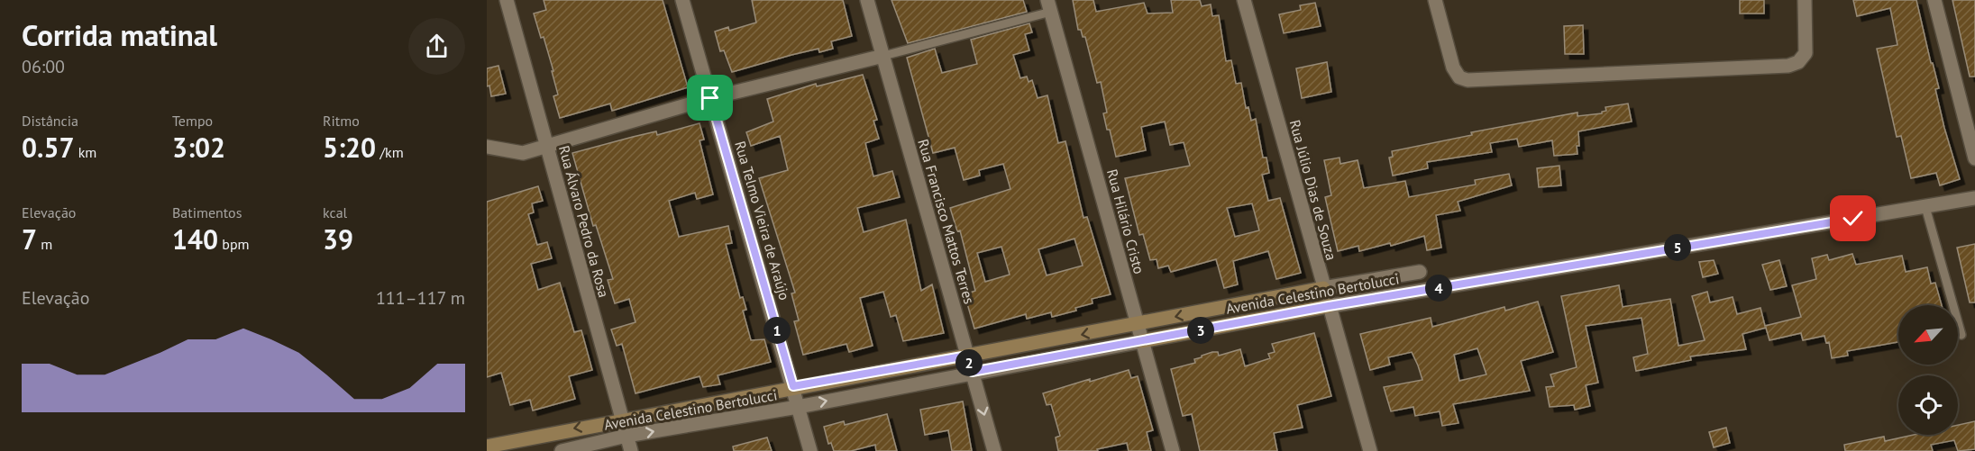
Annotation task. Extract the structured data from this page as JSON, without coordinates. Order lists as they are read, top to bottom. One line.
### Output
{"streets":{"street":["Rua Júlio Dias de Souza","Rua Telmo Vieira de Araújo","Rua Álvaro Pedro da Rosa","Rua Francisco Mattos Terres","Rua Hilário Cristo","Avenida Celestino Bertolucci"]},"crossings":[["Rua Júlio Dias de Souza","Avenida Celestino Bertolucci"],["Rua Telmo Vieira de Araújo","Avenida Celestino Bertolucci"],["Rua Álvaro Pedro da Rosa","Avenida Celestino Bertolucci"],["Rua Francisco Mattos Terres","Avenida Celestino Bertolucci"],["Rua Hilário Cristo","Avenida Celestino Bertolucci"]],"north":"bottom left","page":{"heading":["Corrida matinal","06:00"],"stats":[["Distância","0.57 km"],["Tempo","3:02"],["Ritmo","5:20 /km"],["Elevação","7 m"],["Batimentos","140 bpm"],["kcal","39"]],"pins":["5","4","1","3","2"],"chart":["Elevação","111–117 m"]}}
